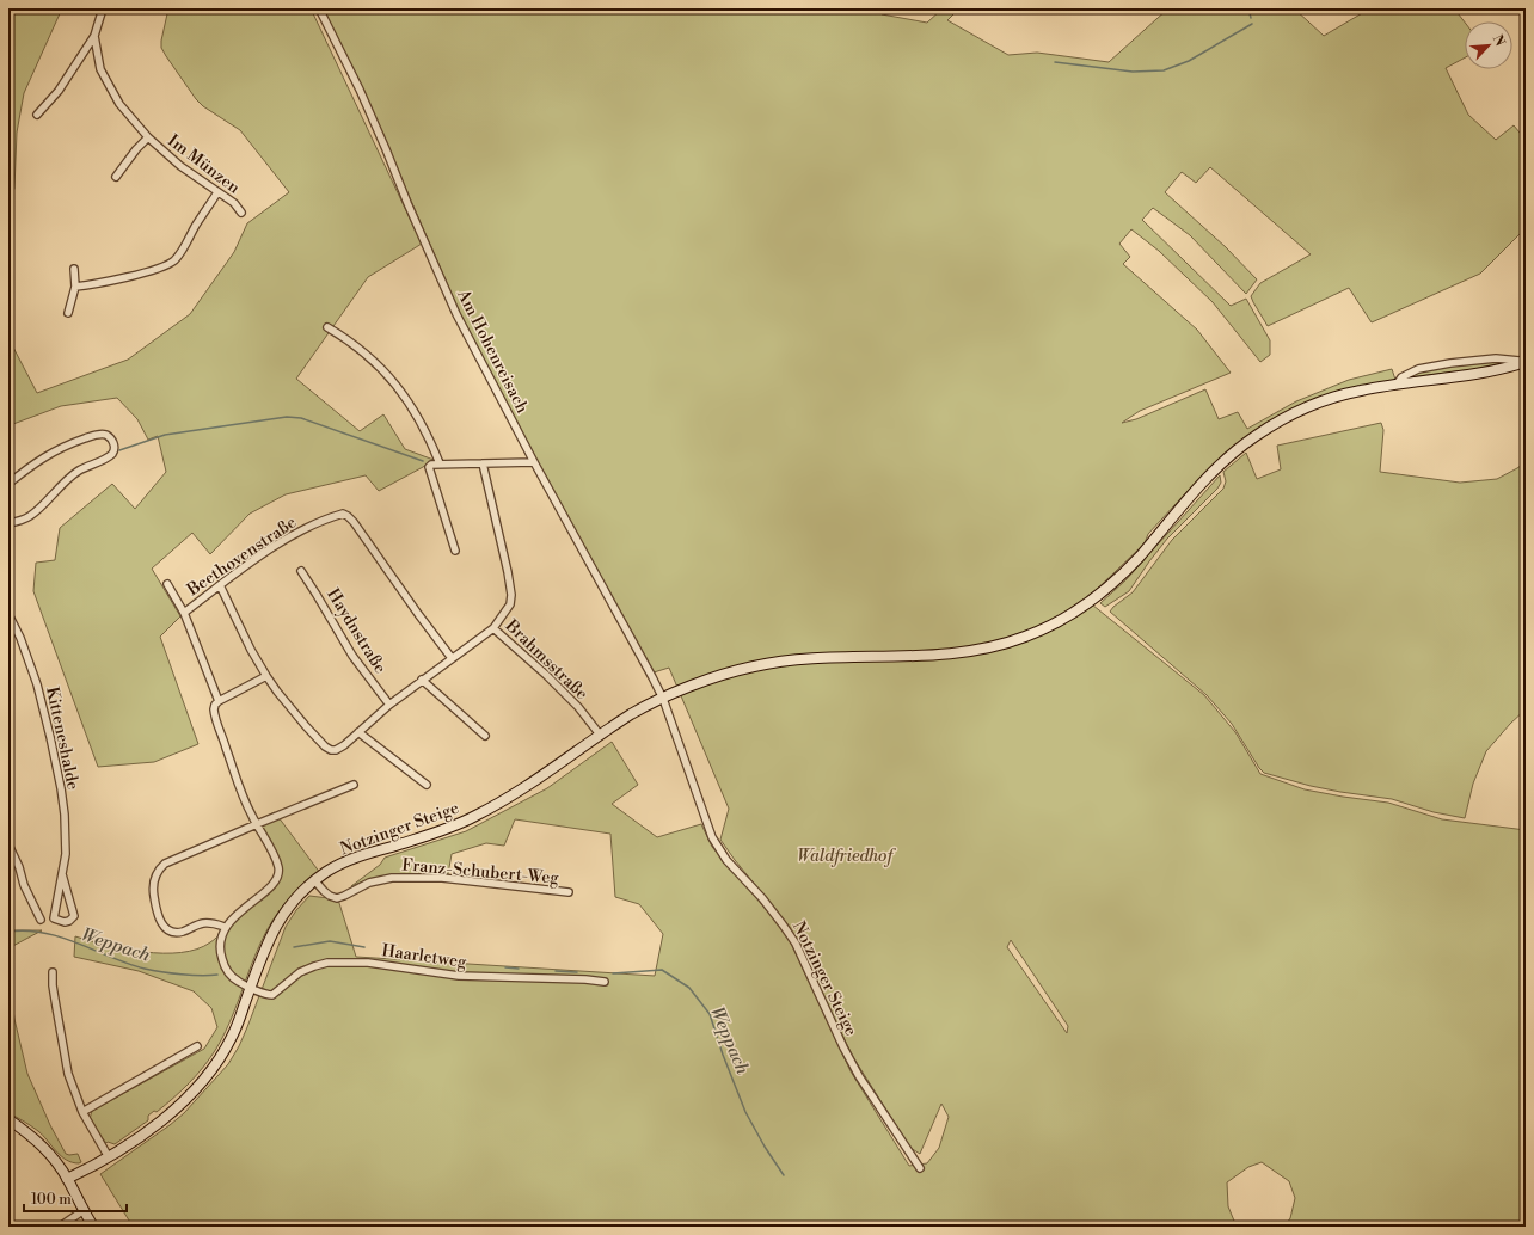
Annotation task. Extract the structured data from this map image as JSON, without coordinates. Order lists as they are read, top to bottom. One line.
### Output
{"streets":{"main road":["Notzinger Steige"],"street":["Im Münzen","Am Hohenreisach","Beethovenstraße","Haydnstraße","Brahmsstraße","Kitteneshalde","Franz-Schubert-Weg","Haarletweg"]},"crossings":[["Am Hohenreisach","Notzinger Steige"],["Brahmsstraße","Notzinger Steige"],["Notzinger Steige","Franz-Schubert-Weg"],["Notzinger Steige","Haarletweg"]],"water":["Weppach"],"parks":["Waldfriedhof"],"scale_bar":"100 m","north":"top right"}
